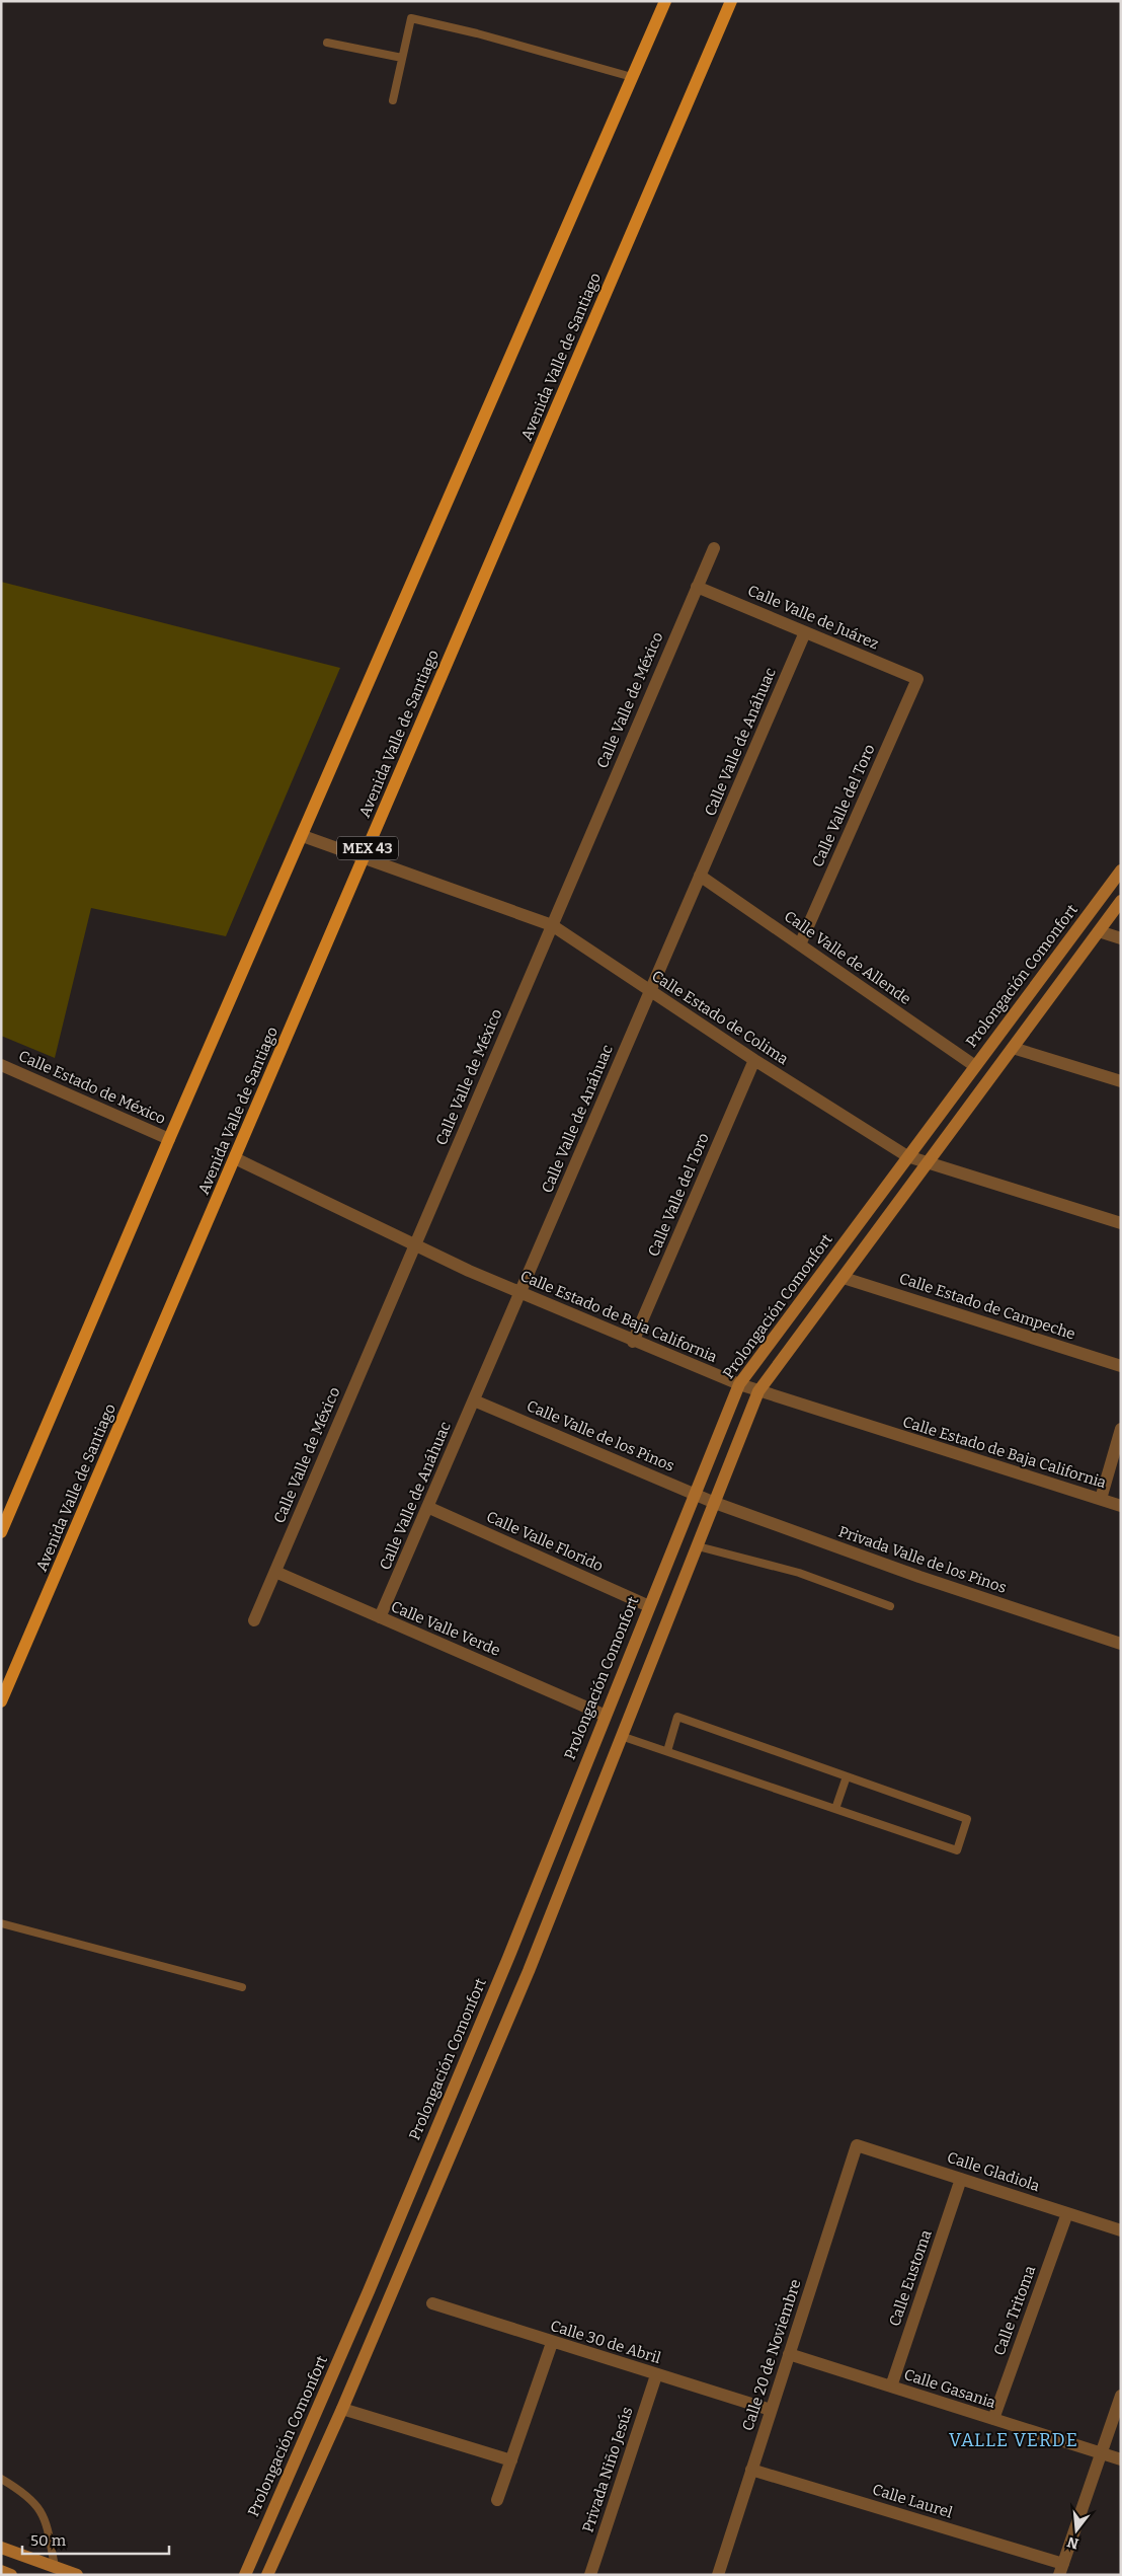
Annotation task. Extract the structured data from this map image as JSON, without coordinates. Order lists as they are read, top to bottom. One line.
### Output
{"streets":{"main road":["Avenida Valle de Santiago","MEX 43"],"street":["Calle Valle de Juárez","Calle Valle de México","Calle Valle de Anáhuac","Calle Valle del Toro","Calle Valle de Allende","Prolongación Comonfort","Calle Estado de Colima","Calle Estado de México","Calle Estado de Campeche","Calle Estado de Baja California","Calle Valle de los Pinos","Calle Valle Florido","Privada Valle de los Pinos","Calle Valle Verde","Calle Gladiola","Calle Eustoma","Calle Tritoma","Calle 30 de Abril","Calle 20 de Noviembre","Calle Gasania","Privada Niño Jesús","Calle Laurel"]},"crossings":[["Avenida Valle de Santiago","Calle Estado de Colima"],["Avenida Valle de Santiago","Calle Estado de Baja California"],["Calle Valle de Juárez","Calle Valle de México"],["Calle Valle de Juárez","Calle Valle de Anáhuac"],["Calle Valle de Juárez","Calle Valle del Toro"],["Calle Valle de México","Calle Estado de Colima"],["Calle Valle de México","Calle Estado de Baja California"],["Calle Valle de México","Calle Valle Verde"],["Calle Valle de Anáhuac","Calle Valle de Allende"],["Calle Valle de Anáhuac","Calle Estado de Colima"],["Calle Valle de Anáhuac","Calle Estado de Baja California"],["Calle Valle de Anáhuac","Calle Valle de los Pinos"],["Calle Valle de Anáhuac","Calle Valle Florido"],["Calle Valle de Anáhuac","Calle Valle Verde"],["Calle Valle del Toro","Calle Valle de Allende"],["Calle Valle del Toro","Calle Estado de Colima"],["Calle Valle del Toro","Calle Estado de Baja California"],["Calle Valle de Allende","Prolongación Comonfort"],["Prolongación Comonfort","Calle Estado de Colima"],["Prolongación Comonfort","Calle Estado de Baja California"],["Prolongación Comonfort","Calle Valle de los Pinos"],["Prolongación Comonfort","Calle Valle Florido"],["Prolongación Comonfort","Calle Valle Verde"],["Calle Valle de los Pinos","Privada Valle de los Pinos"],["Calle Gladiola","Calle Eustoma"],["Calle Gladiola","Calle Tritoma"],["Calle Gladiola","Calle 20 de Noviembre"],["Calle Eustoma","Calle Gasania"],["Calle Tritoma","Calle Gasania"],["Calle 30 de Abril","Calle 20 de Noviembre"],["Calle 30 de Abril","Privada Niño Jesús"],["Calle 20 de Noviembre","Calle Gasania"],["Calle 20 de Noviembre","Calle Laurel"]],"districts":["VALLE VERDE"],"scale_bar":"50 m","north":"bottom"}
